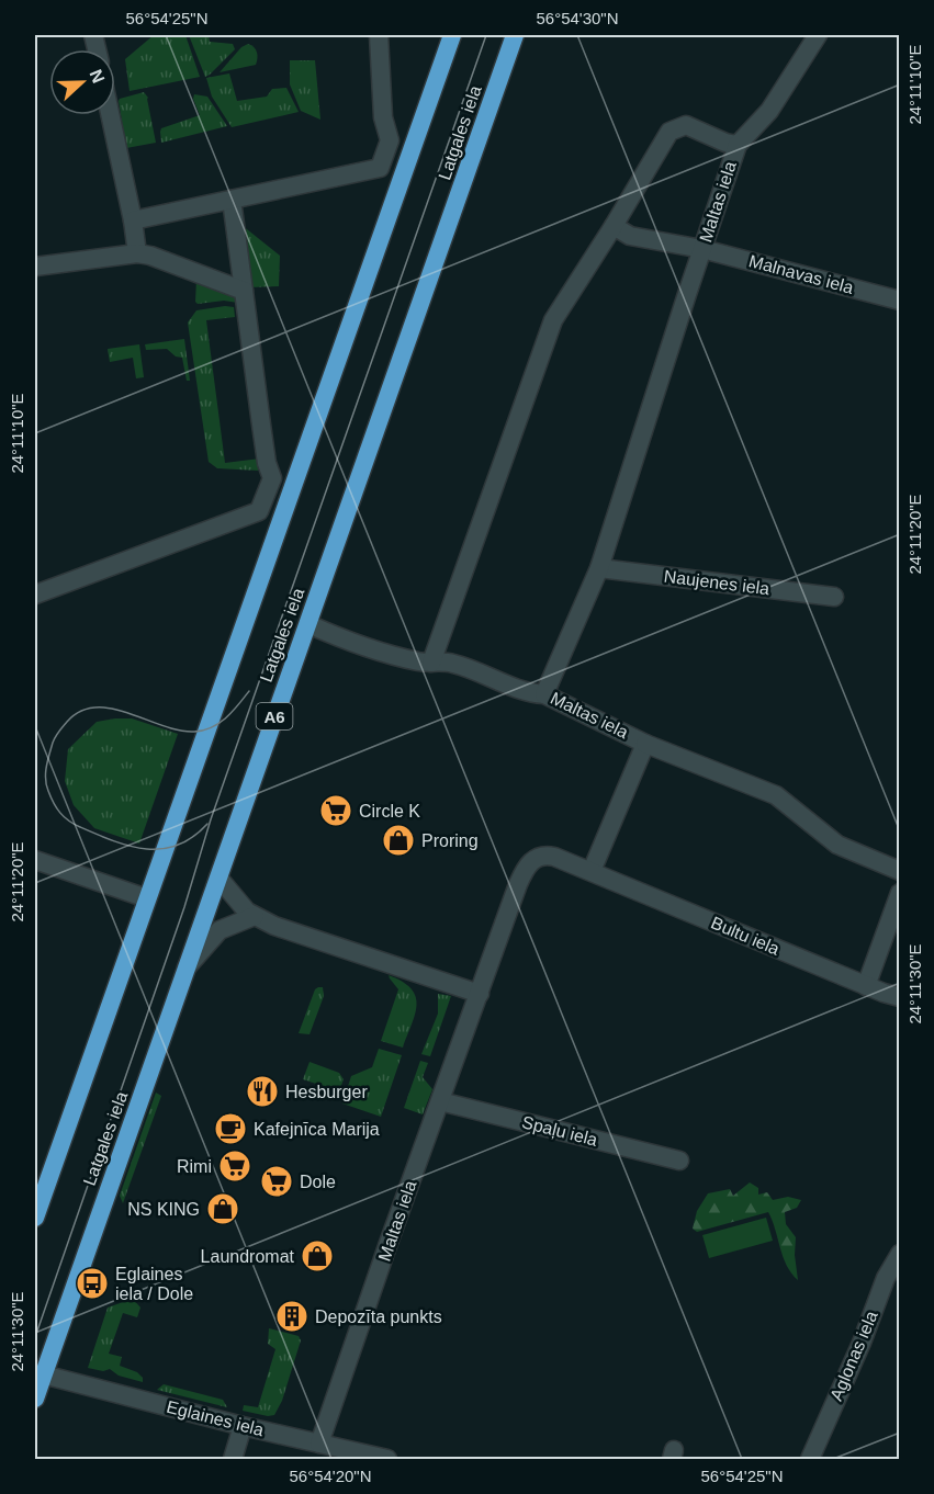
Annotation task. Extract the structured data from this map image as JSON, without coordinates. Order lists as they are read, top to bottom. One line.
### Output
{"streets":{"highway":["Latgales iela","A6"],"street":["Maltas iela","Malnavas iela","Naujenes iela","Bultu iela","Spaļu iela","Aglonas iela","Eglaines iela"]},"crossings":[["Latgales iela","Eglaines iela"],["Maltas iela","Malnavas iela"],["Maltas iela","Naujenes iela"],["Maltas iela","Bultu iela"],["Maltas iela","Spaļu iela"],["Maltas iela","Eglaines iela"]],"places":{"supermarket":["Circle K","Rimi","Dole"],"shop":["Proring","NS KING","Laundromat"],"restaurant":["Hesburger"],"cafe":["Kafejnīca Marija"],"bus stop":["Eglaines iela / Dole"],"building":["Depozīta punkts"]},"north":"right","coordinates":["56°54'25\"N","56°54'30\"N","24°11'10\"E","24°11'20\"E","24°11'30\"E","56°54'20\"N"]}
